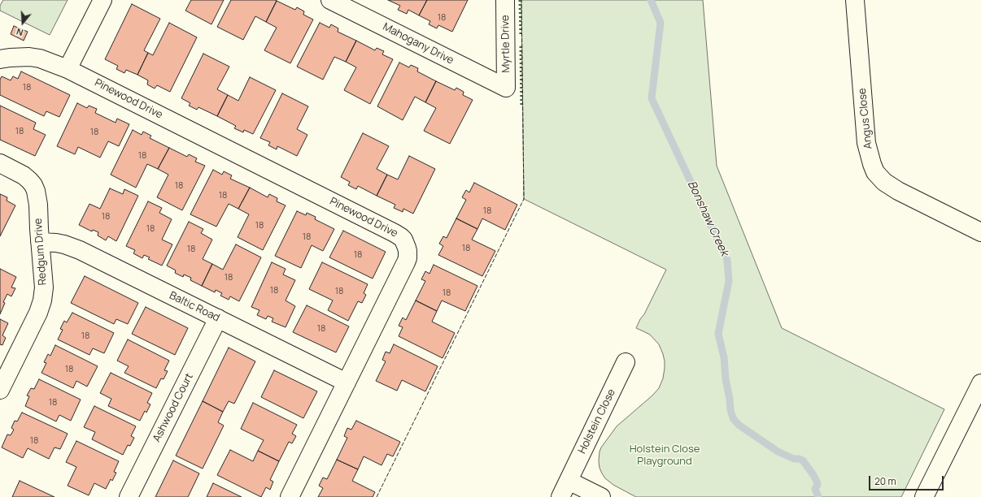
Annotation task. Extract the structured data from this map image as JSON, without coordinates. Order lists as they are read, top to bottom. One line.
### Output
{"streets":{"street":["Mahogany Drive","Myrtle Drive","Pinewood Drive","Angus Close","Redgum Drive","Baltic Road","Ashwood Court","Holstein Close"]},"crossings":[["Mahogany Drive","Myrtle Drive"],["Pinewood Drive","Baltic Road"],["Redgum Drive","Baltic Road"],["Baltic Road","Ashwood Court"]],"water":["Bonshaw Creek"],"parks":["Holstein Close Playground"],"house_numbers":["18","18","18","18","18","18","18","18","18","18","18","18","18","18","18","18","18","18","18","18","18","18","18","18"],"scale_bar":"20 m","north":"bottom"}
